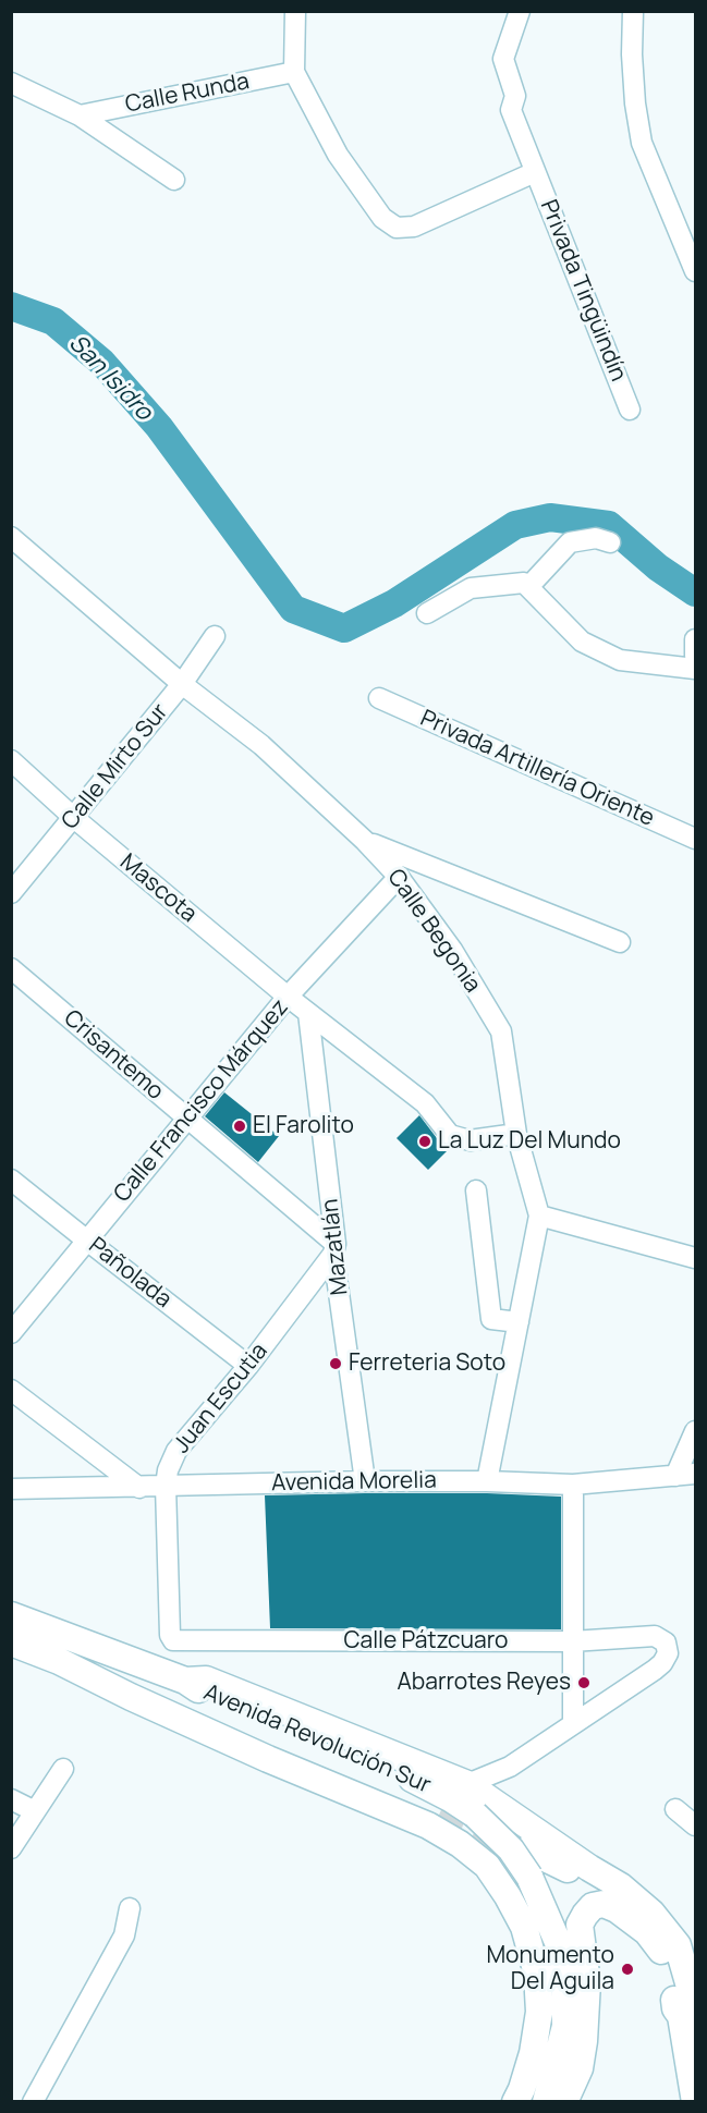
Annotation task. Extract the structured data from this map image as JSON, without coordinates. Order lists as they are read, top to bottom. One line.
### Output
{"streets":{"main road":["Avenida Revolución Sur"],"street":["Calle Runda","Privada Tingüindín","Calle Mirto Sur","Privada Artillería Oriente","Mascota","Calle Begonia","Crisantemo","Calle Francisco Márquez","Mazatlán","Pañolada","Juan Escutia","Avenida Morelia","Calle Pátzcuaro"]},"crossings":[["Calle Mirto Sur","Mascota"],["Calle Mirto Sur","Calle Begonia"],["Mascota","Calle Begonia"],["Mascota","Calle Francisco Márquez"],["Mascota","Mazatlán"],["Calle Begonia","Calle Francisco Márquez"],["Calle Begonia","Avenida Morelia"],["Crisantemo","Calle Francisco Márquez"],["Crisantemo","Mazatlán"],["Crisantemo","Juan Escutia"],["Calle Francisco Márquez","Pañolada"],["Mazatlán","Juan Escutia"],["Mazatlán","Avenida Morelia"],["Pañolada","Juan Escutia"],["Juan Escutia","Avenida Morelia"],["Juan Escutia","Calle Pátzcuaro"]],"water":["San Isidro"],"places":["El Farolito","La Luz Del Mundo","Ferreteria Soto","Abarrotes Reyes","Monumento Del Aguila"]}
